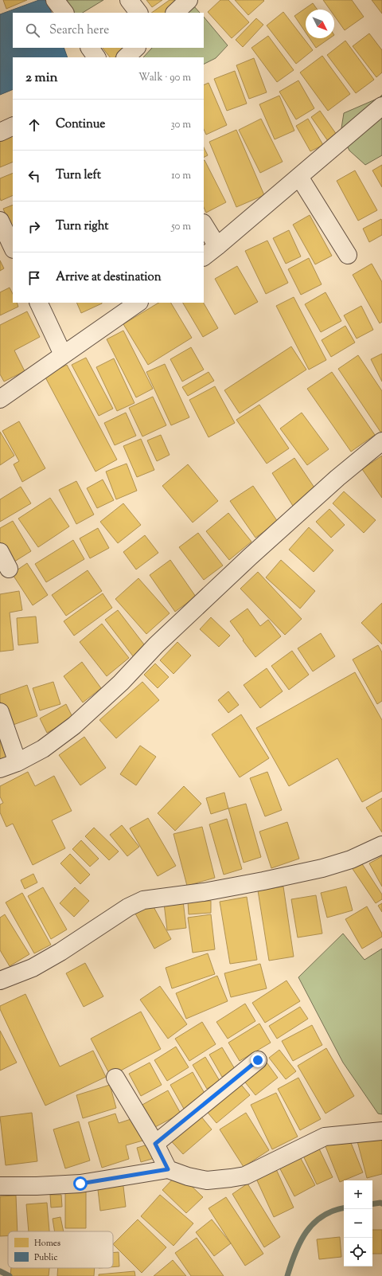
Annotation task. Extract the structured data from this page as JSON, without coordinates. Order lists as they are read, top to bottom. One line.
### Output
{"legend":["Homes","Public"],"north":"bottom right","page":{"search":"Search here","heading":["2 min","Walk · 90 m"],"list":[["Continue","30 m"],["Turn left","10 m"],["Turn right","50 m"],"Arrive at destination"],"map_buttons":["+","−"]}}
